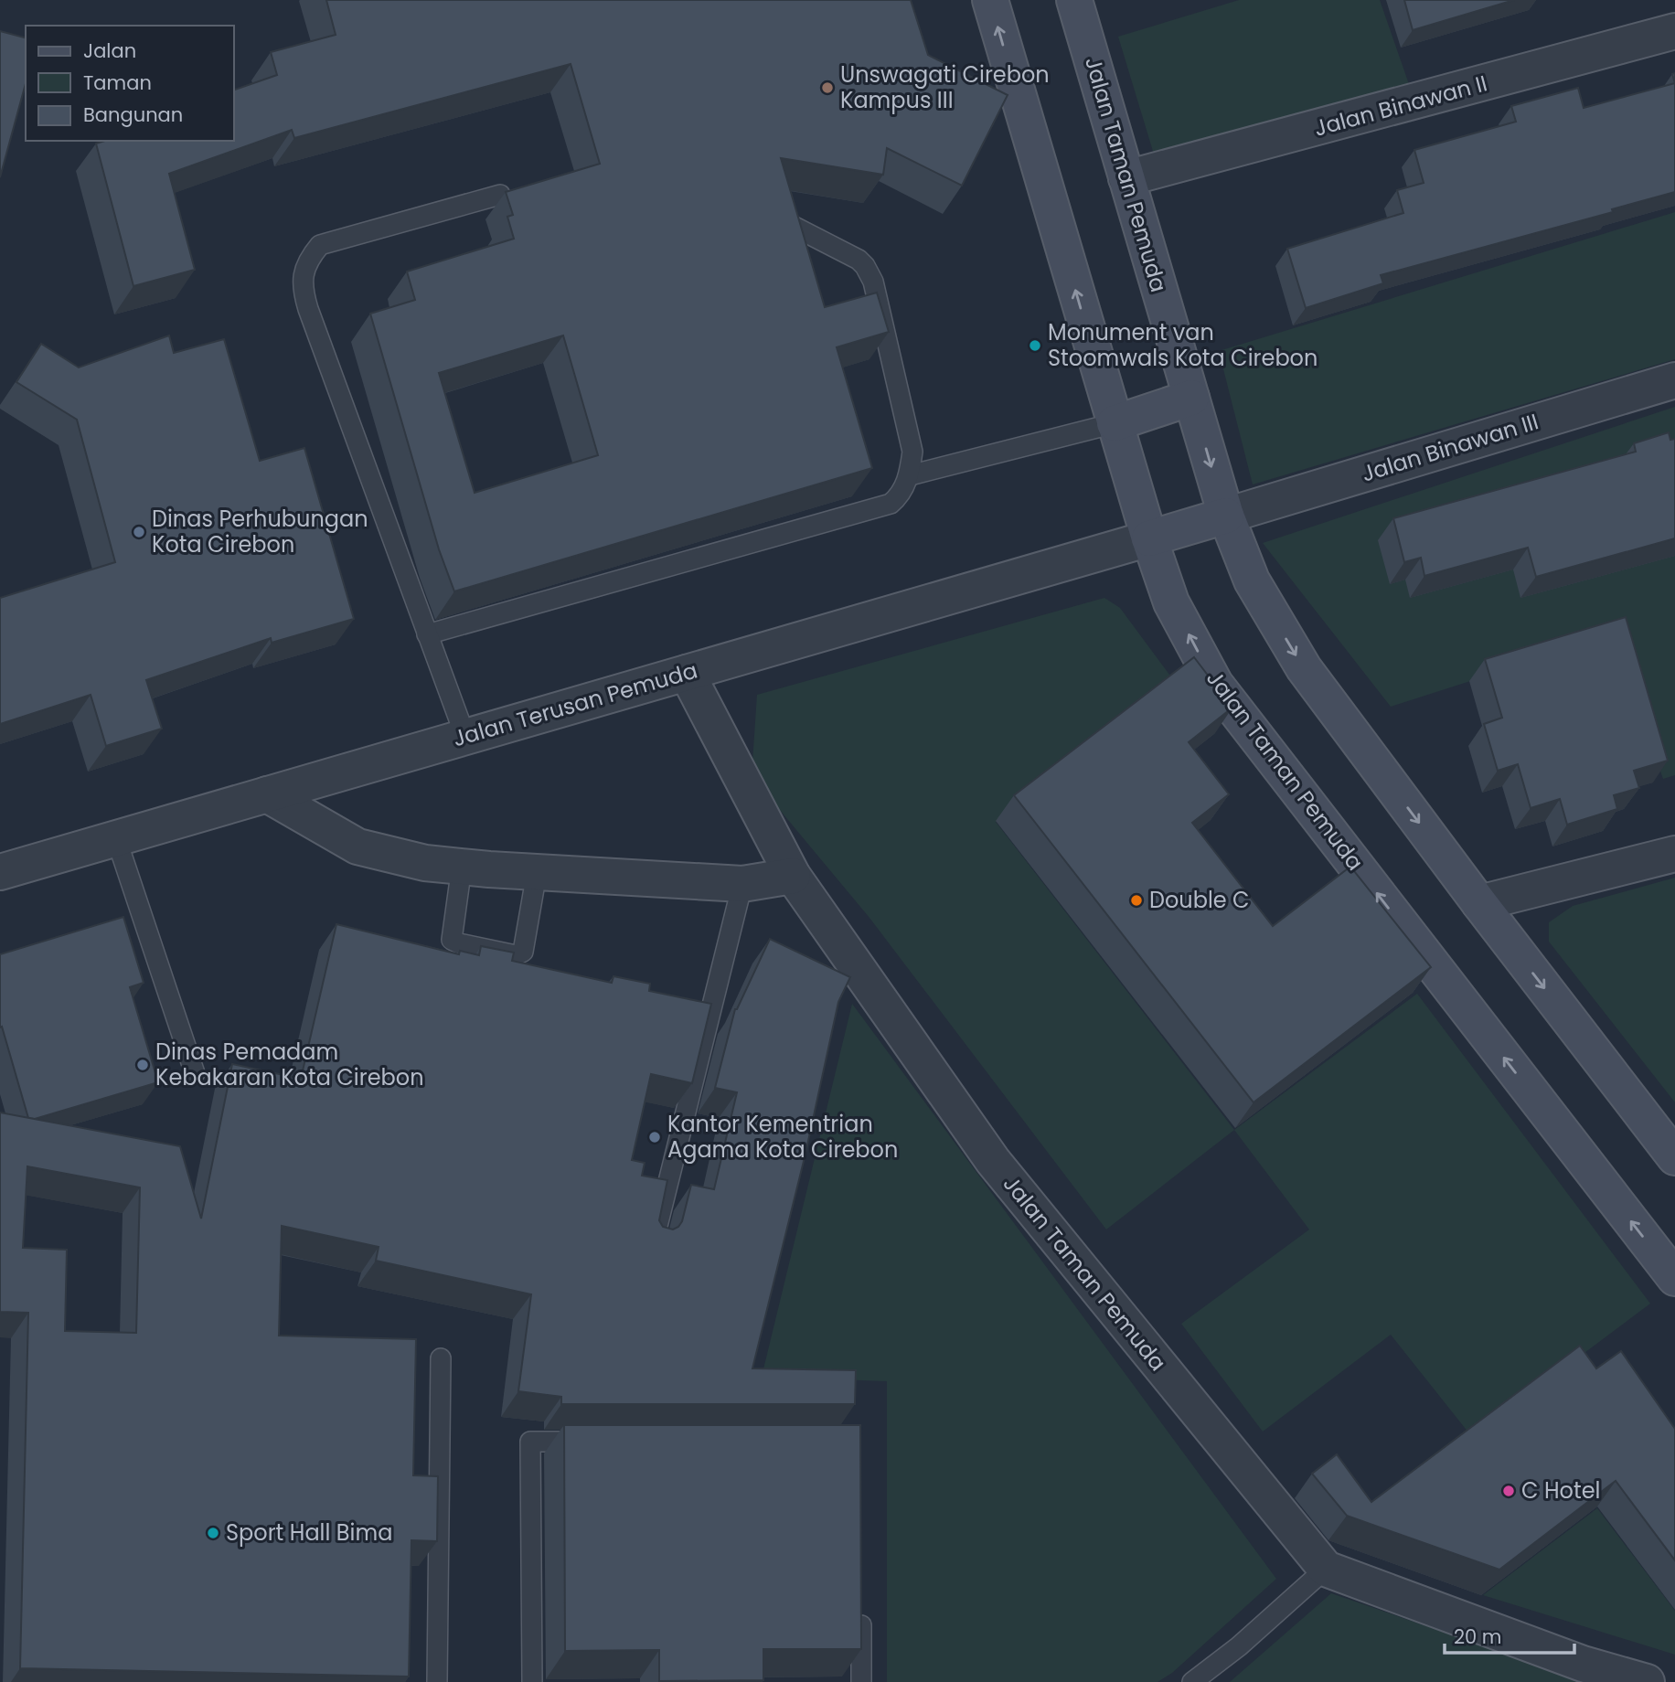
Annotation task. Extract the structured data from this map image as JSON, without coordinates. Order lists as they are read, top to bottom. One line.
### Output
{"streets":{"street":["Jalan Binawan II","Jalan Taman Pemuda","Jalan Binawan III","Jalan Terusan Pemuda"]},"crossings":[["Jalan Binawan II","Jalan Taman Pemuda"],["Jalan Taman Pemuda","Jalan Binawan III"],["Jalan Taman Pemuda","Jalan Terusan Pemuda"]],"places":["Unswagati Cirebon Kampus III","Monument van Stoomwals Kota Cirebon","Dinas Perhubungan Kota Cirebon","Double C","Dinas Pemadam Kebakaran Kota Cirebon","Kantor Kementrian Agama Kota Cirebon","C Hotel","Sport Hall Bima"],"legend":["Jalan","Taman","Bangunan"],"scale_bar":"20 m"}
